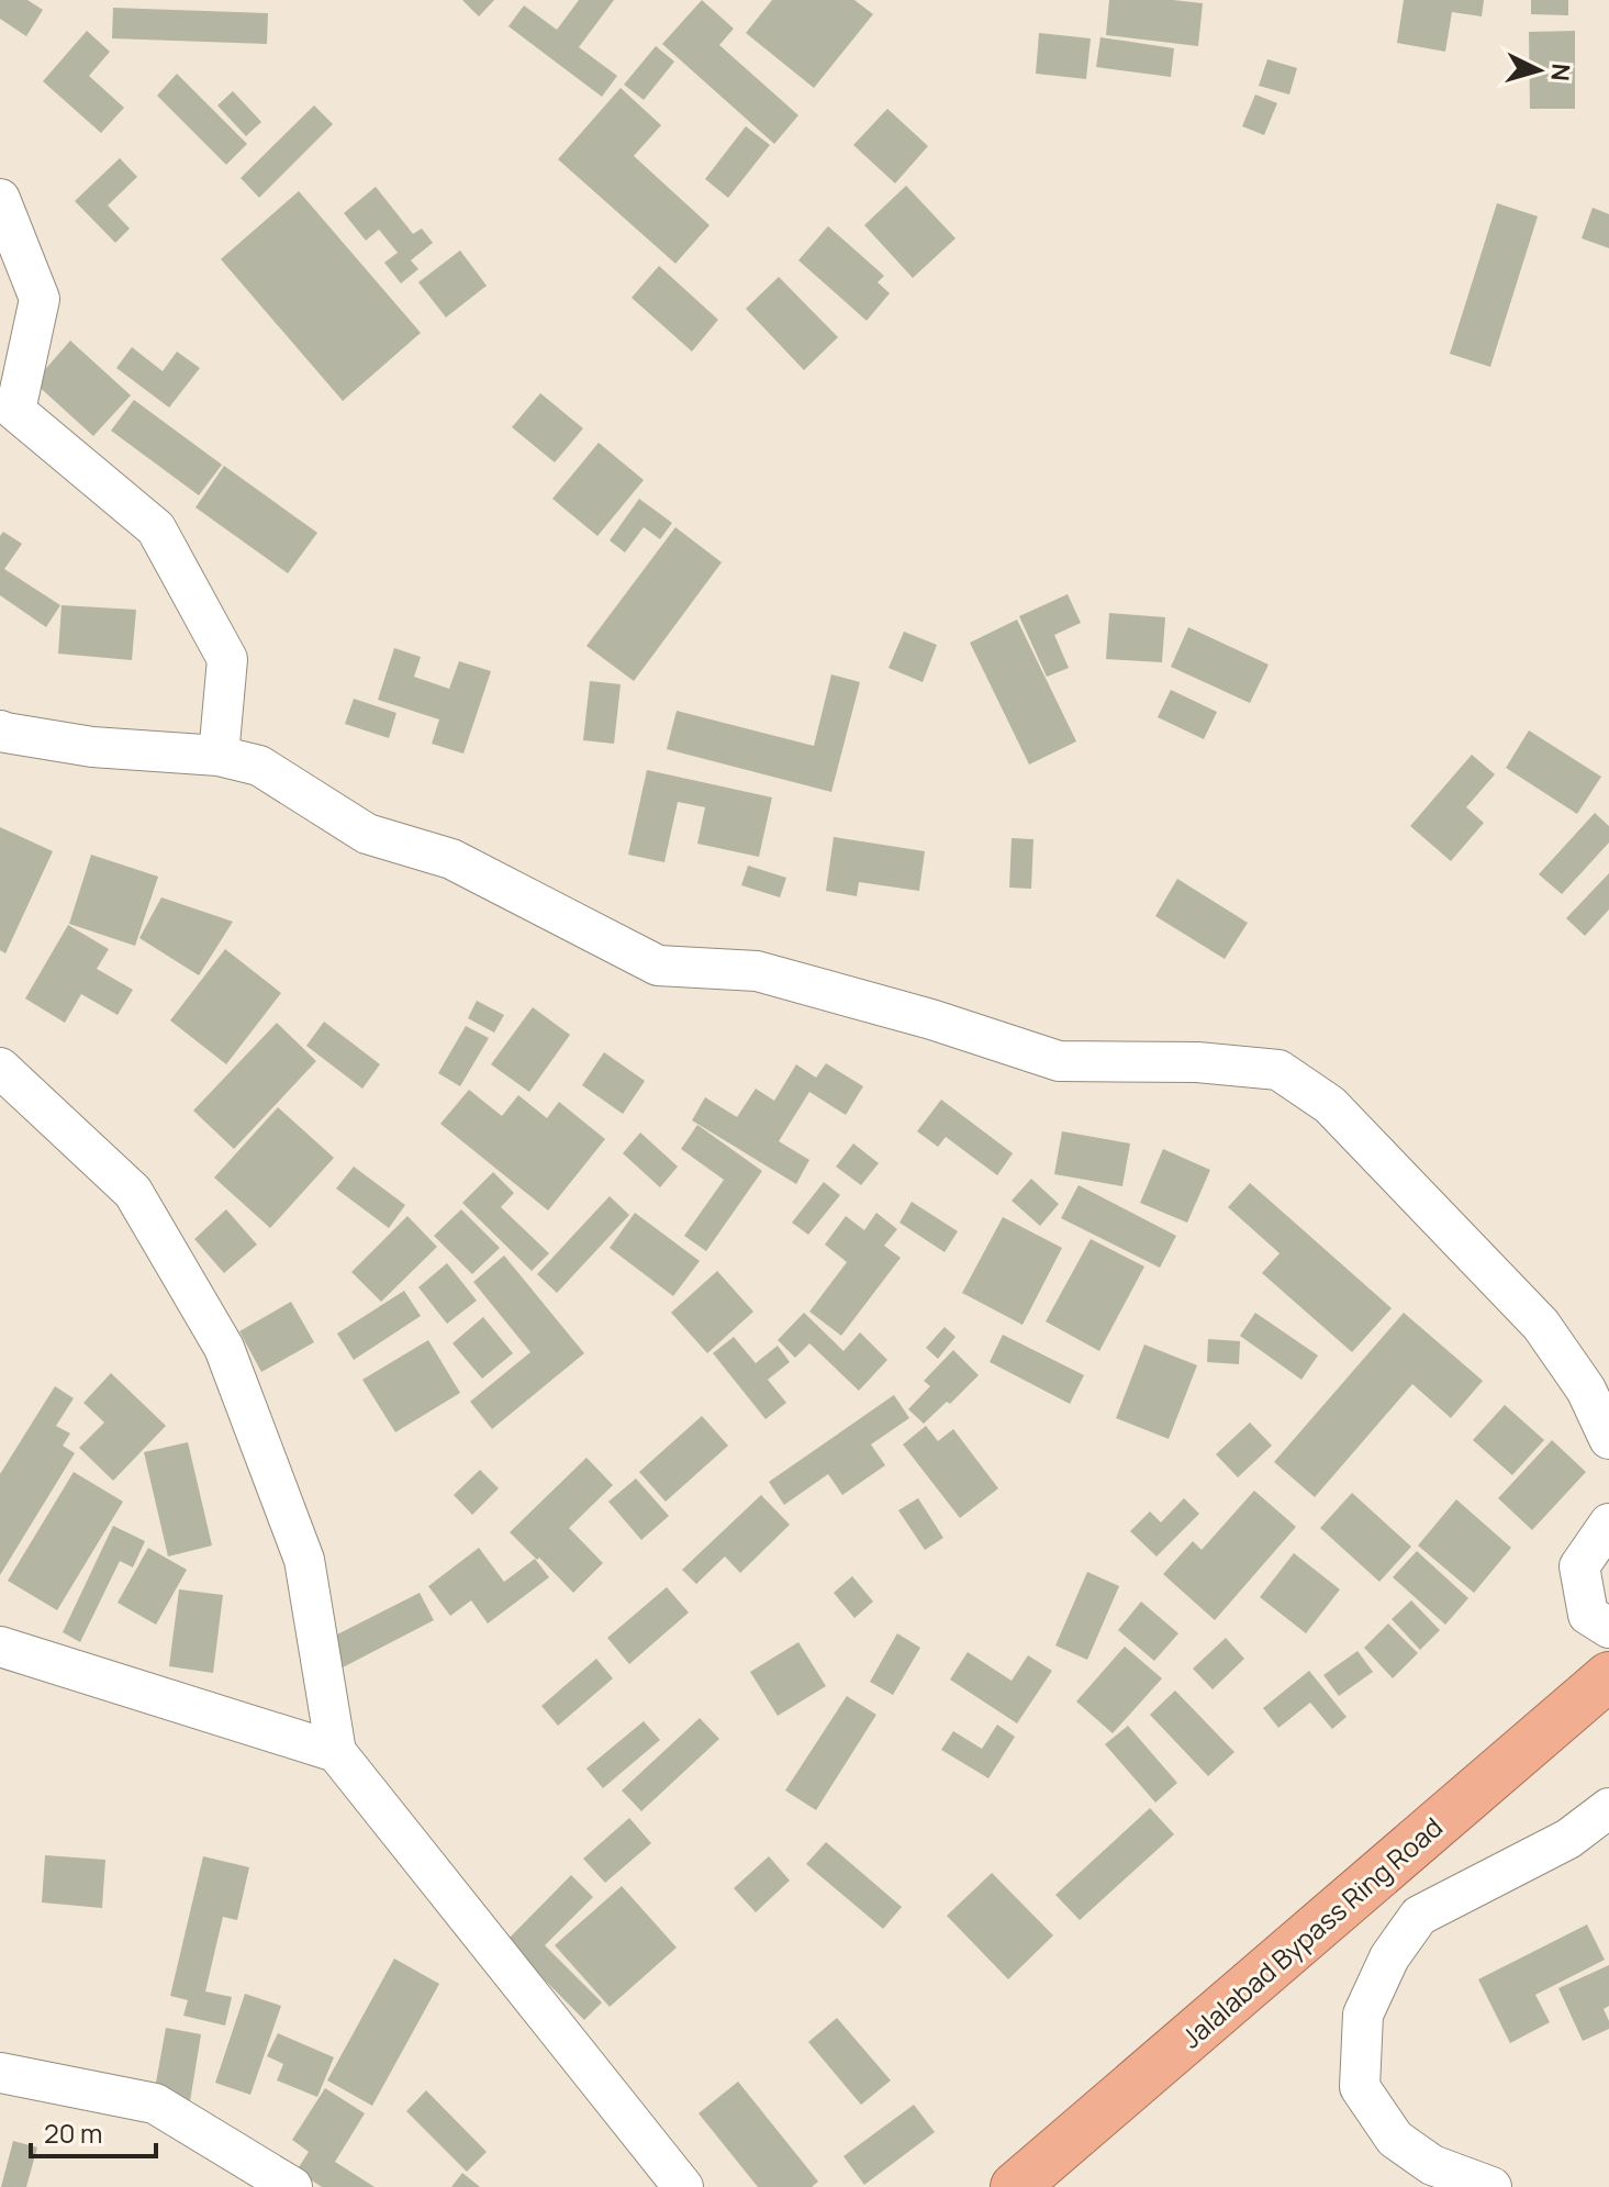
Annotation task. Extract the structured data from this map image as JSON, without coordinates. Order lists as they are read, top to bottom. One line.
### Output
{"streets":{"highway":["Jalalabad Bypass Ring Road"]},"scale_bar":"20 m","north":"right"}
